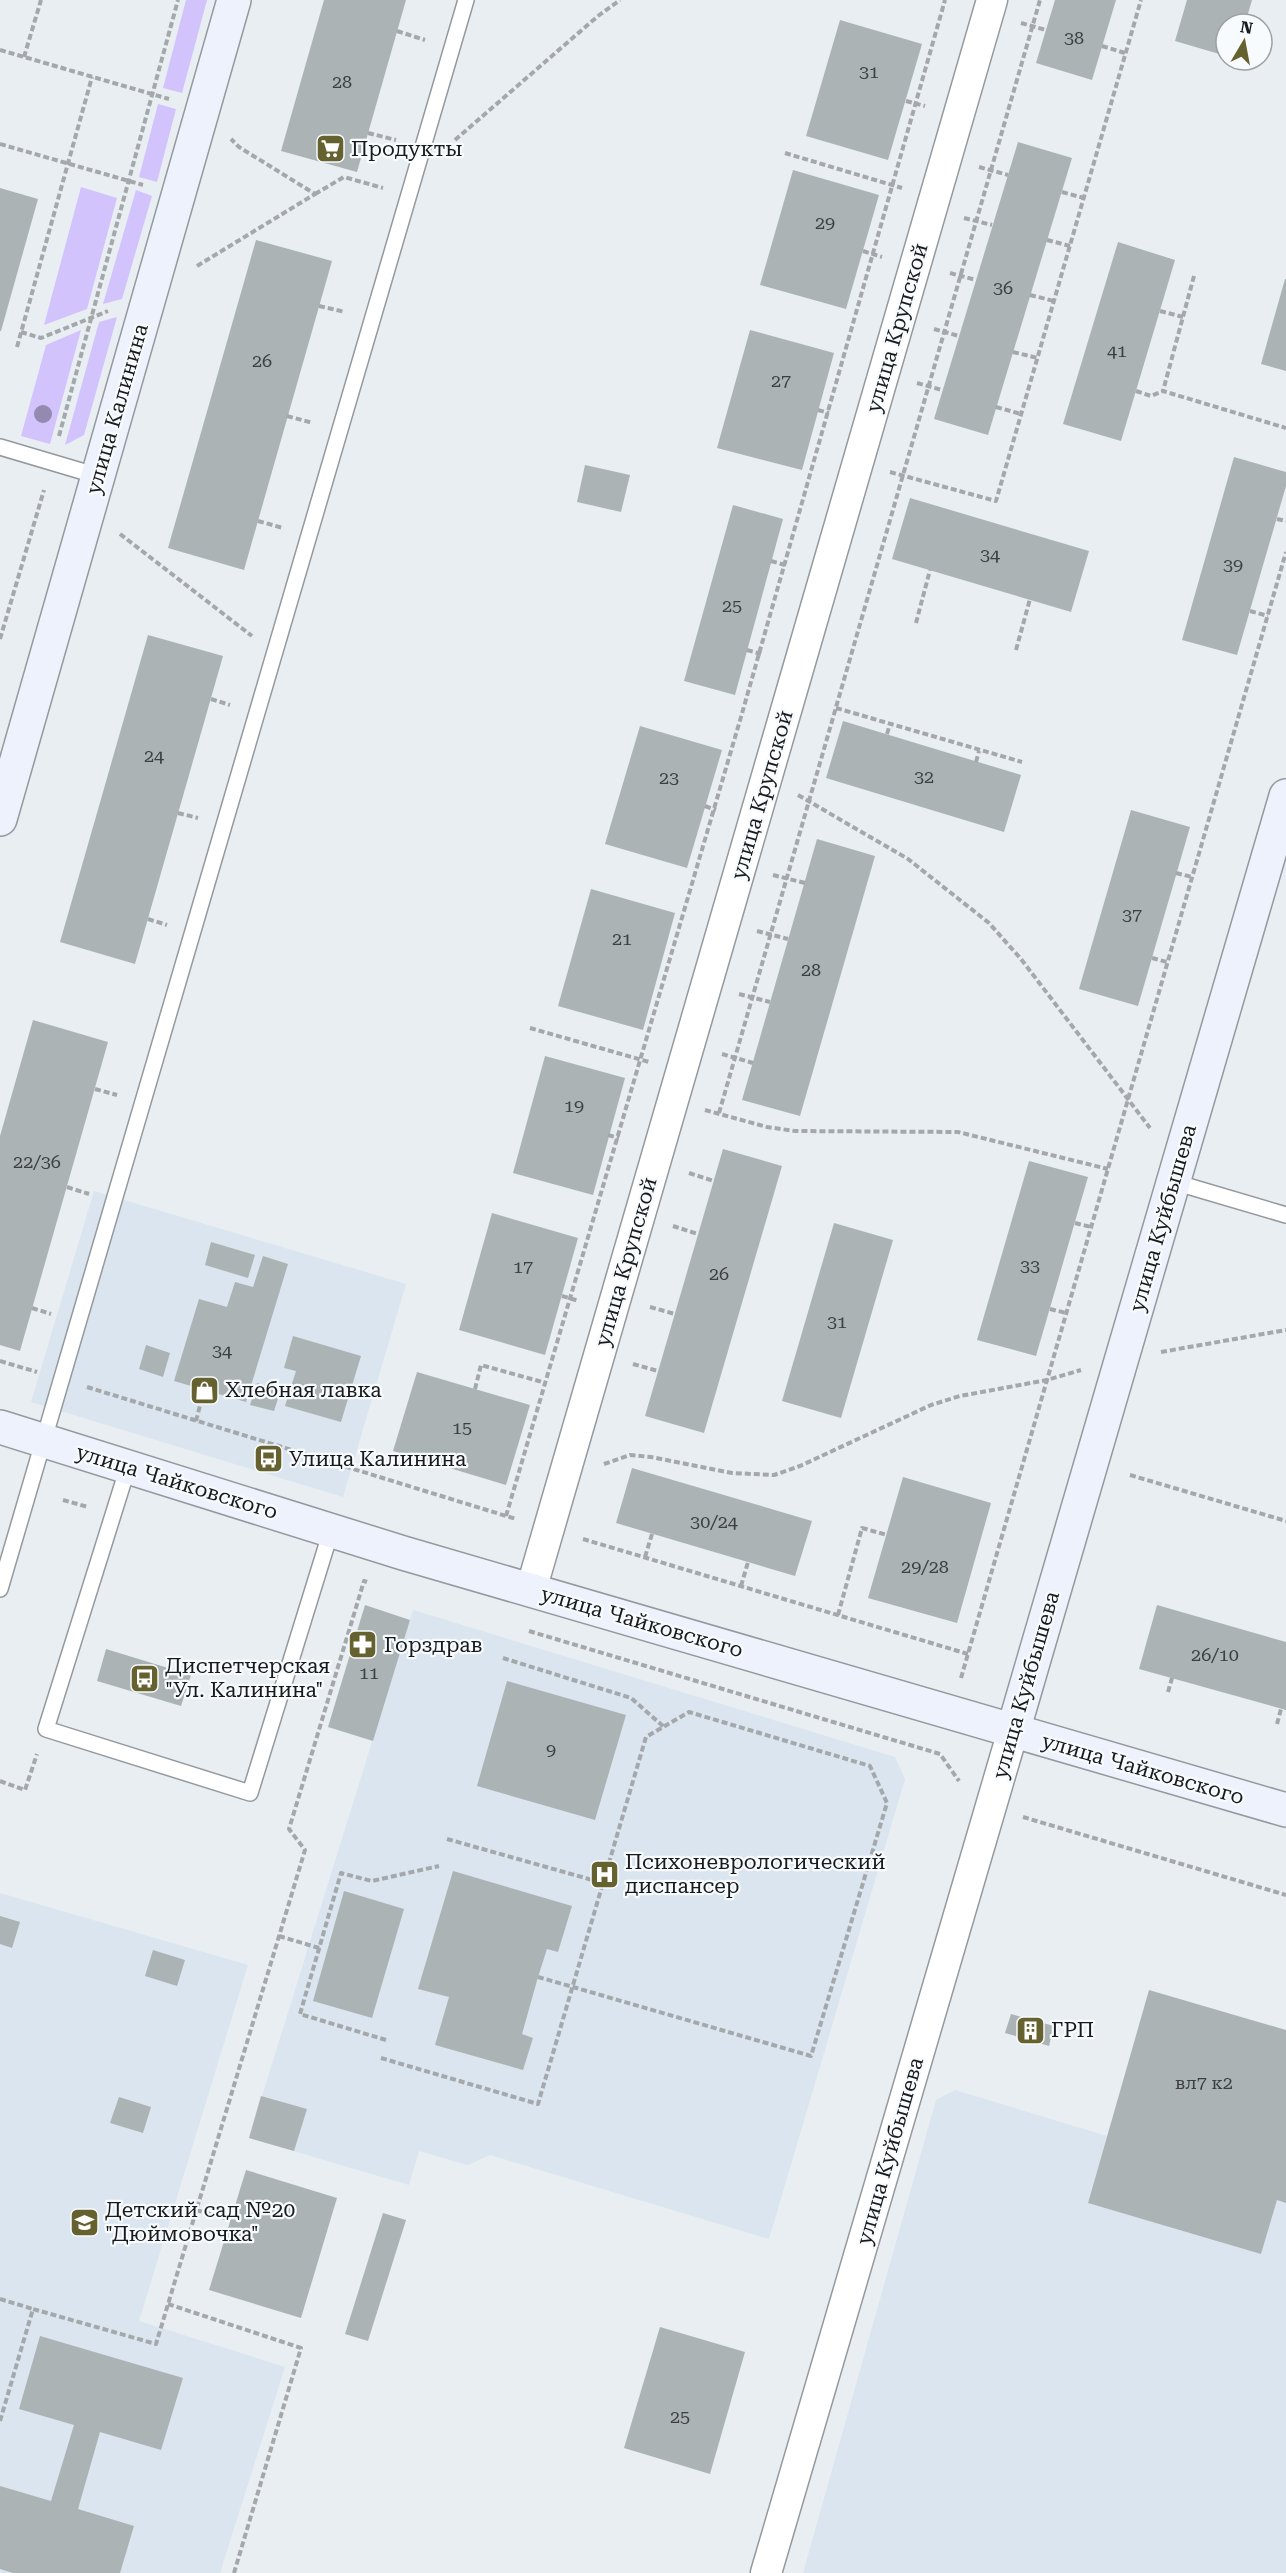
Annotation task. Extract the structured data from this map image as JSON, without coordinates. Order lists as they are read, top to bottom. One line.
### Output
{"streets":{"main road":["улица Калинина","улица Куйбышева","улица Чайковского"],"street":["улица Крупской"]},"crossings":[["улица Крупской","улица Чайковского"],["улица Куйбышева","улица Чайковского"]],"places":{"supermarket":["Продукты"],"shop":["Хлебная лавка"],"bus stop":["Улица Калинина","Диспетчерская \"Ул. Калинина\""],"pharmacy":["Горздрав"],"hospital":["Психоневрологический диспансер"],"building":["ГРП"],"school or university":["Детский сад №20 \"Дюймовочка\""]},"house_numbers":["38","31","28","29","36","41","26","27","34","39","25","24","32","23","37","21","28","19","22/36","33","17","26","31","34","15","30/24","29/28","26/10","11","9","вл7 к2","25"],"north":"top"}
